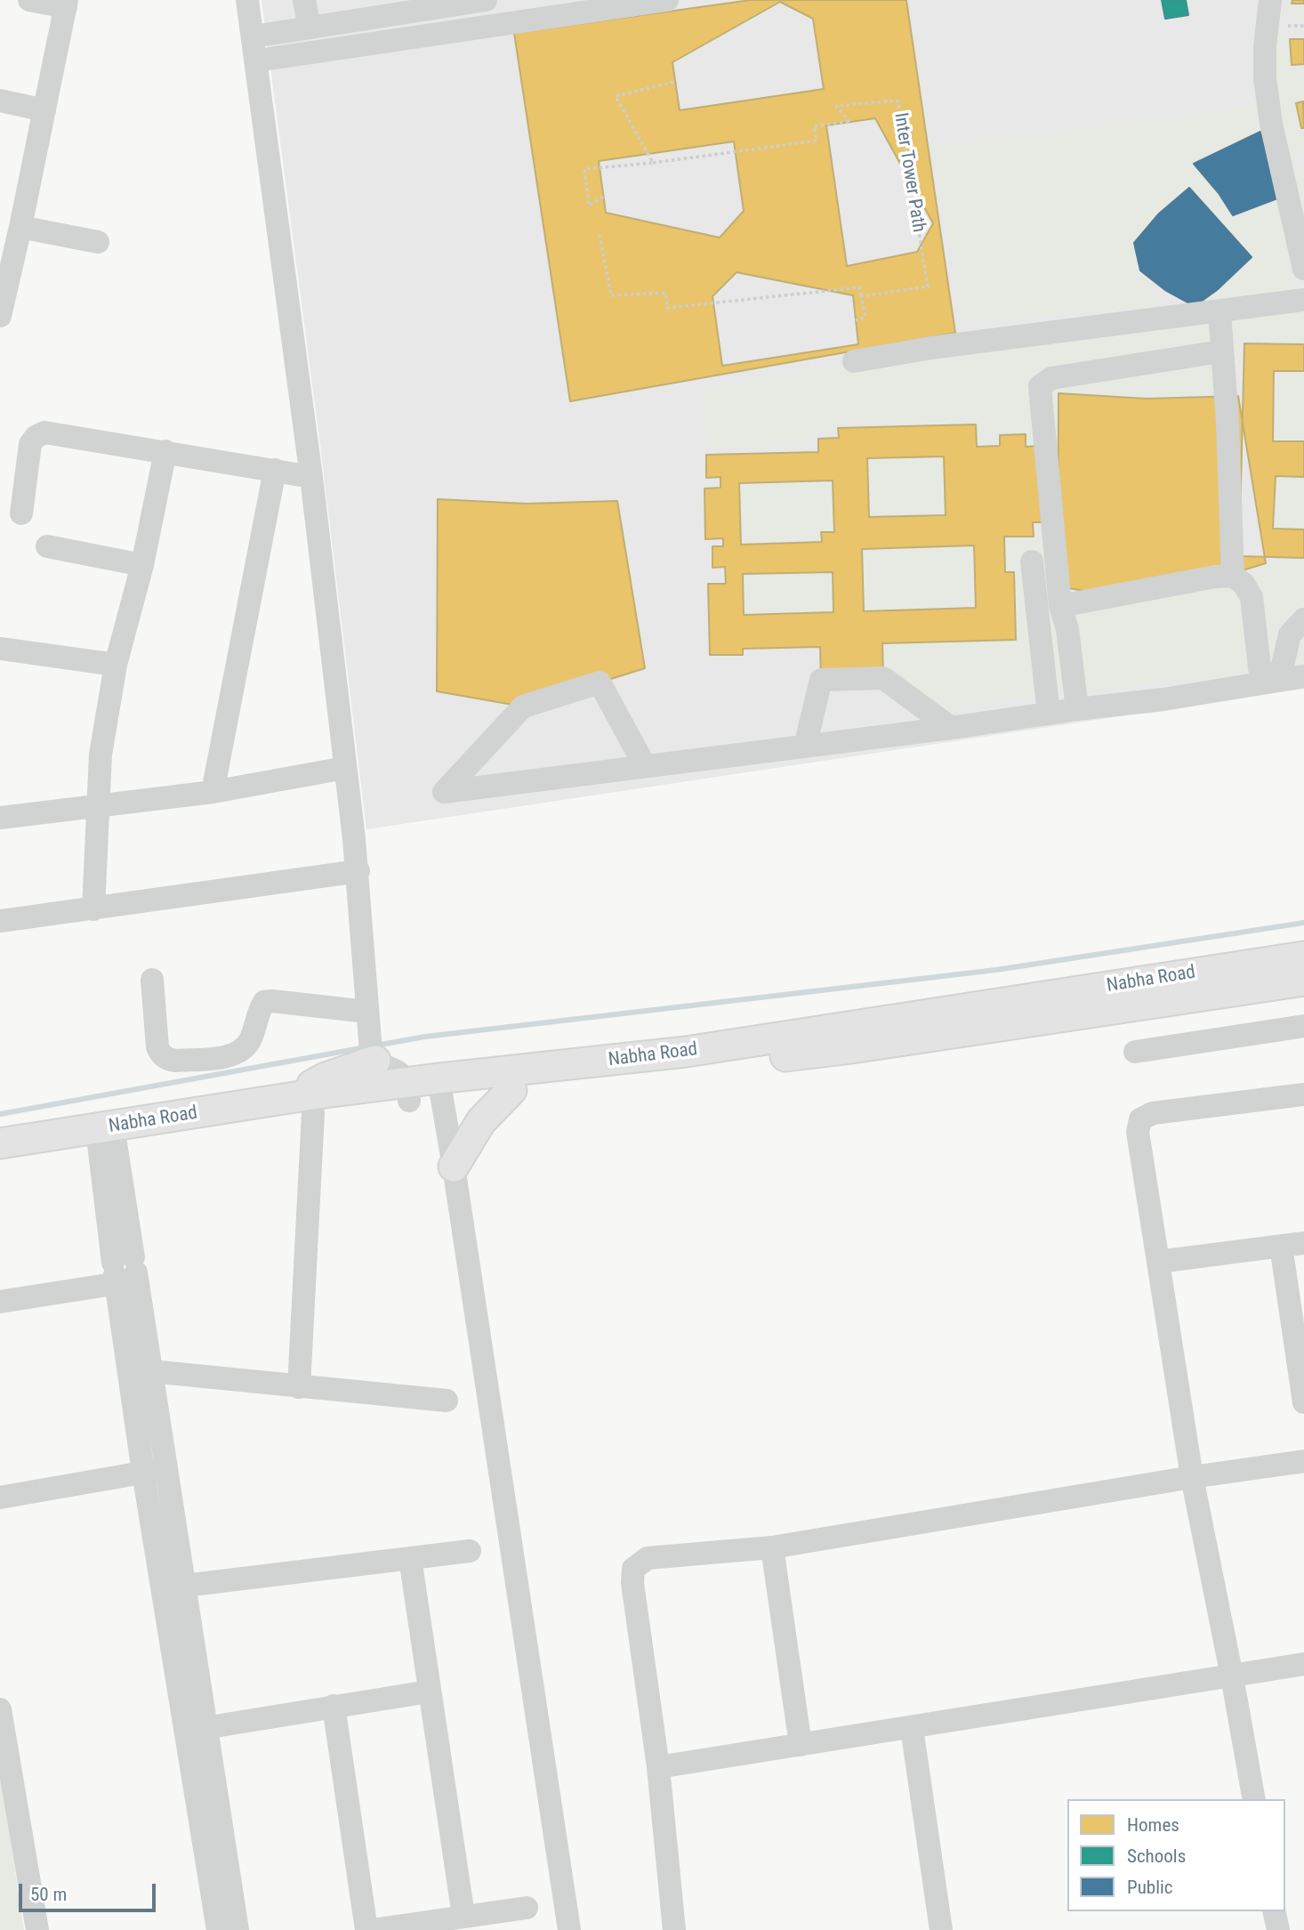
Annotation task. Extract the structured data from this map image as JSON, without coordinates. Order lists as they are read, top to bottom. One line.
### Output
{"streets":{"main road":["Nabha Road"],"path":["Inter Tower Path"]},"legend":["Homes","Schools","Public"],"scale_bar":"50 m"}
